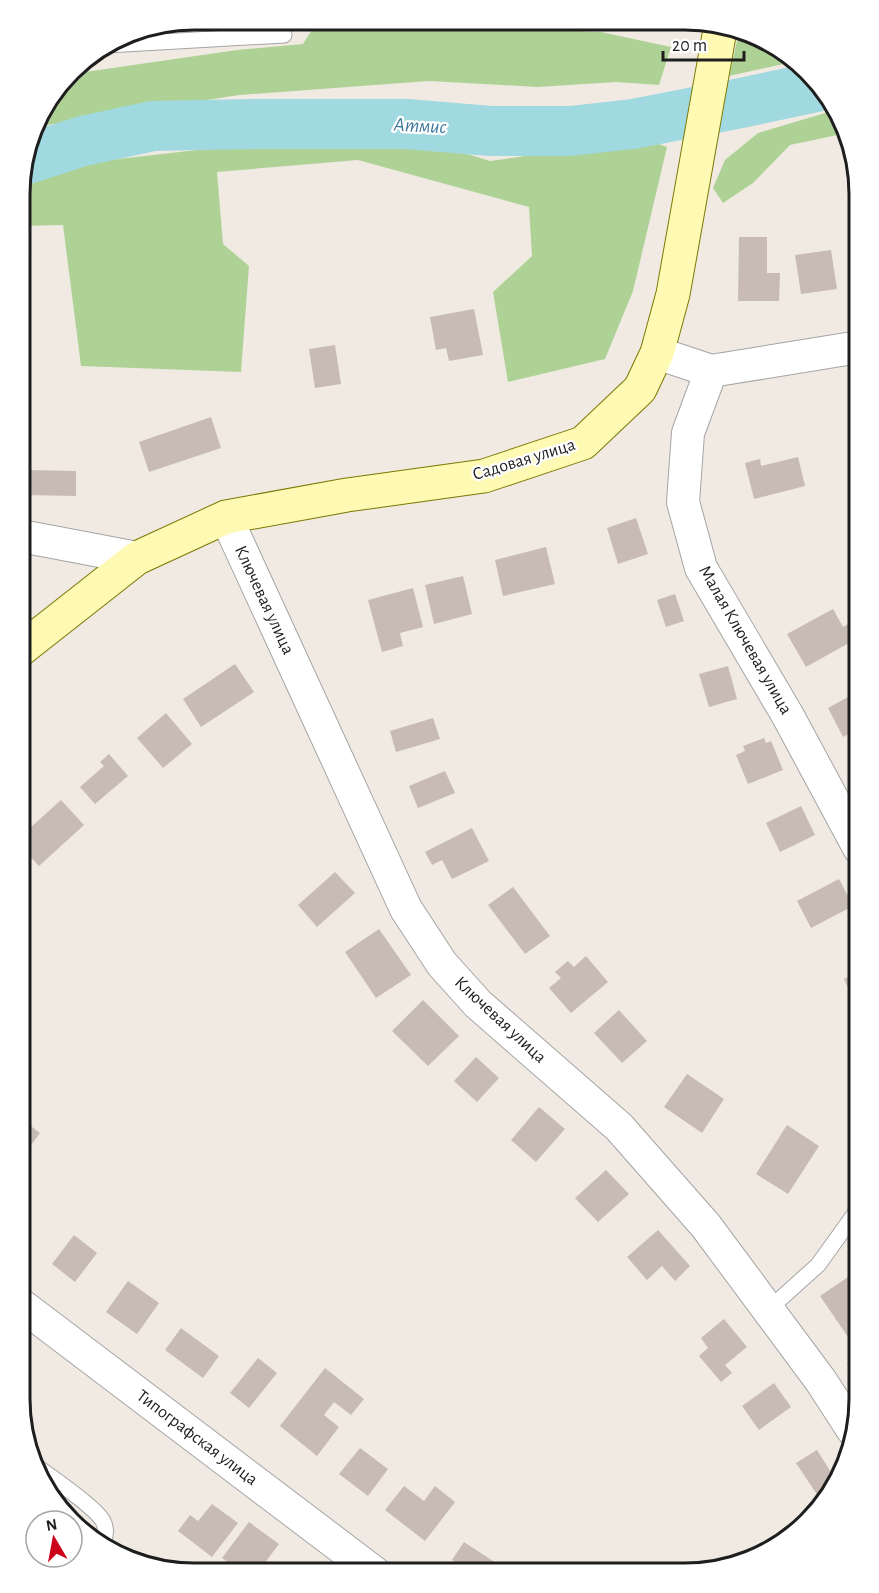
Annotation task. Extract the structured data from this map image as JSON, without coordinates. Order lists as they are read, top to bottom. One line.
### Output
{"streets":{"main road":["Садовая улица"],"street":["Ключевая улица","Малая Ключевая улица","Типографская улица"]},"crossings":[["Садовая улица","Ключевая улица"]],"water":["Атмис"],"scale_bar":"20 m","north":"top"}
